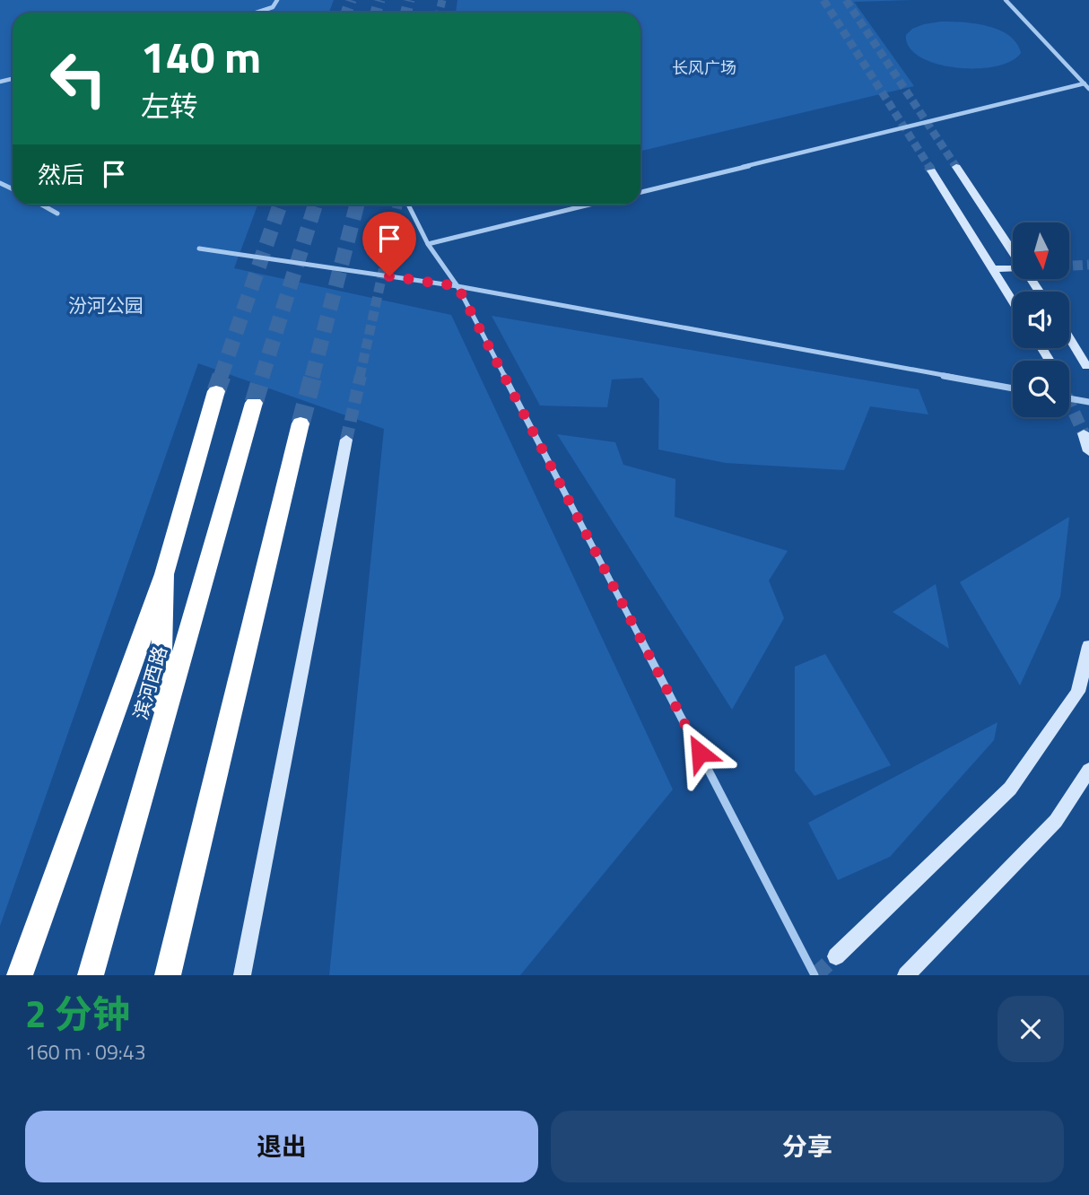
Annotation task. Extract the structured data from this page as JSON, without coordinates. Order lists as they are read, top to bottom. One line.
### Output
{"streets":{"highway":["滨河西路"]},"parks":["长风广场","汾河公园"],"north":"bottom","page":{"turn":["140 m","左转"],"then":"然后","heading":["2 分钟","160 m · 09:43"],"buttons":["退出","分享"]}}
